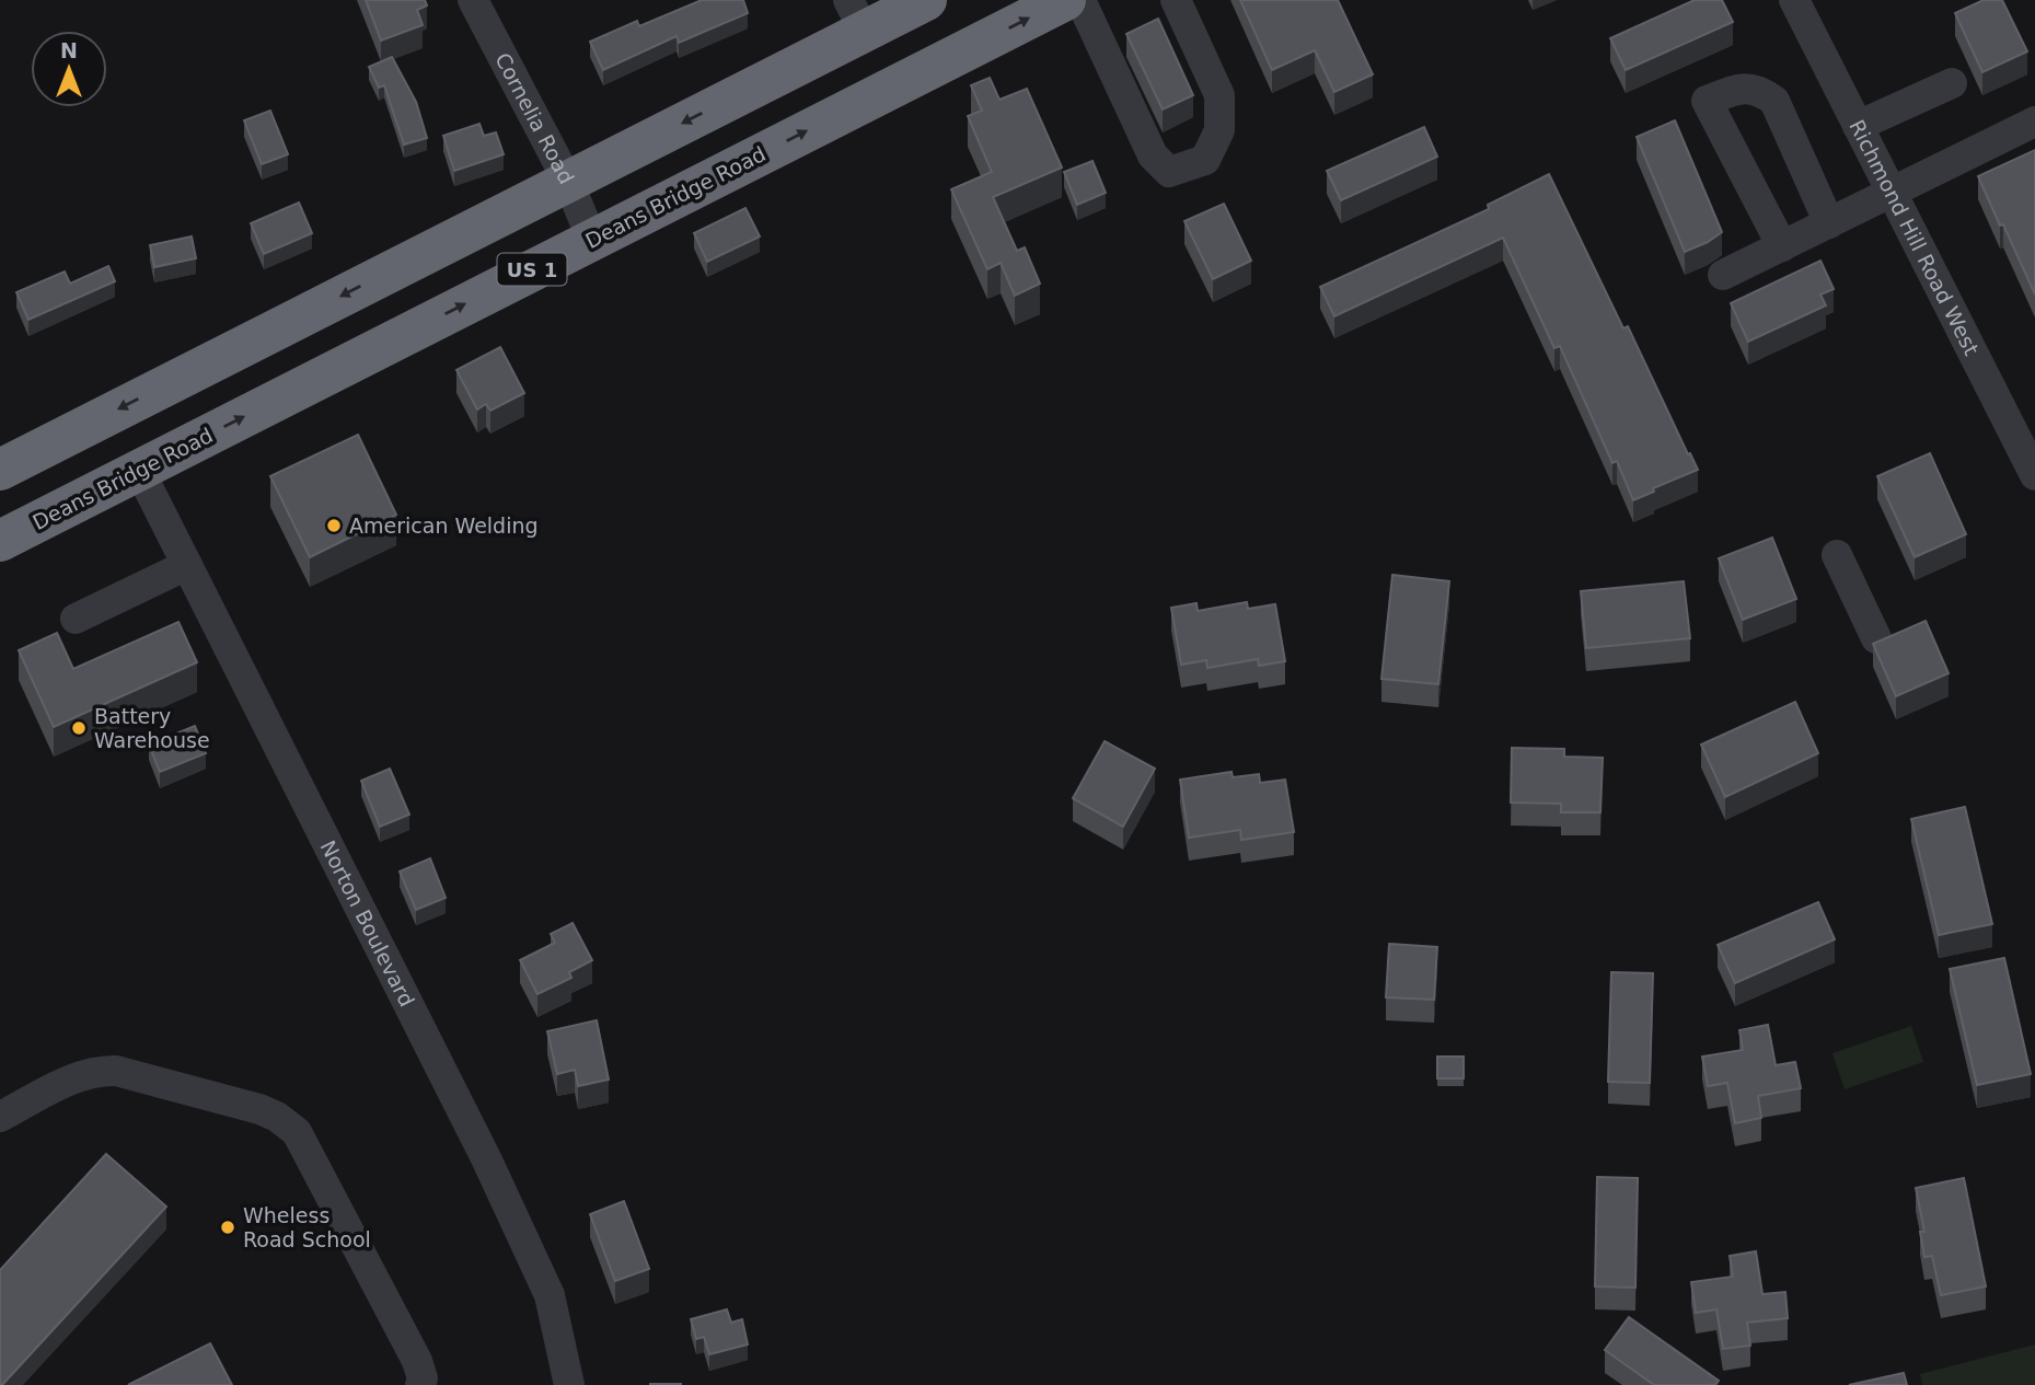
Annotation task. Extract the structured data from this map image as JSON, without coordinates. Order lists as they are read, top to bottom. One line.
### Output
{"streets":{"highway":["Deans Bridge Road","US 1"],"street":["Cornelia Road","Richmond Hill Road West","Norton Boulevard"]},"crossings":[["Cornelia Road","Deans Bridge Road"],["Deans Bridge Road","Norton Boulevard"]],"places":["American Welding","Battery Warehouse","Wheless Road School"],"north":"top"}
